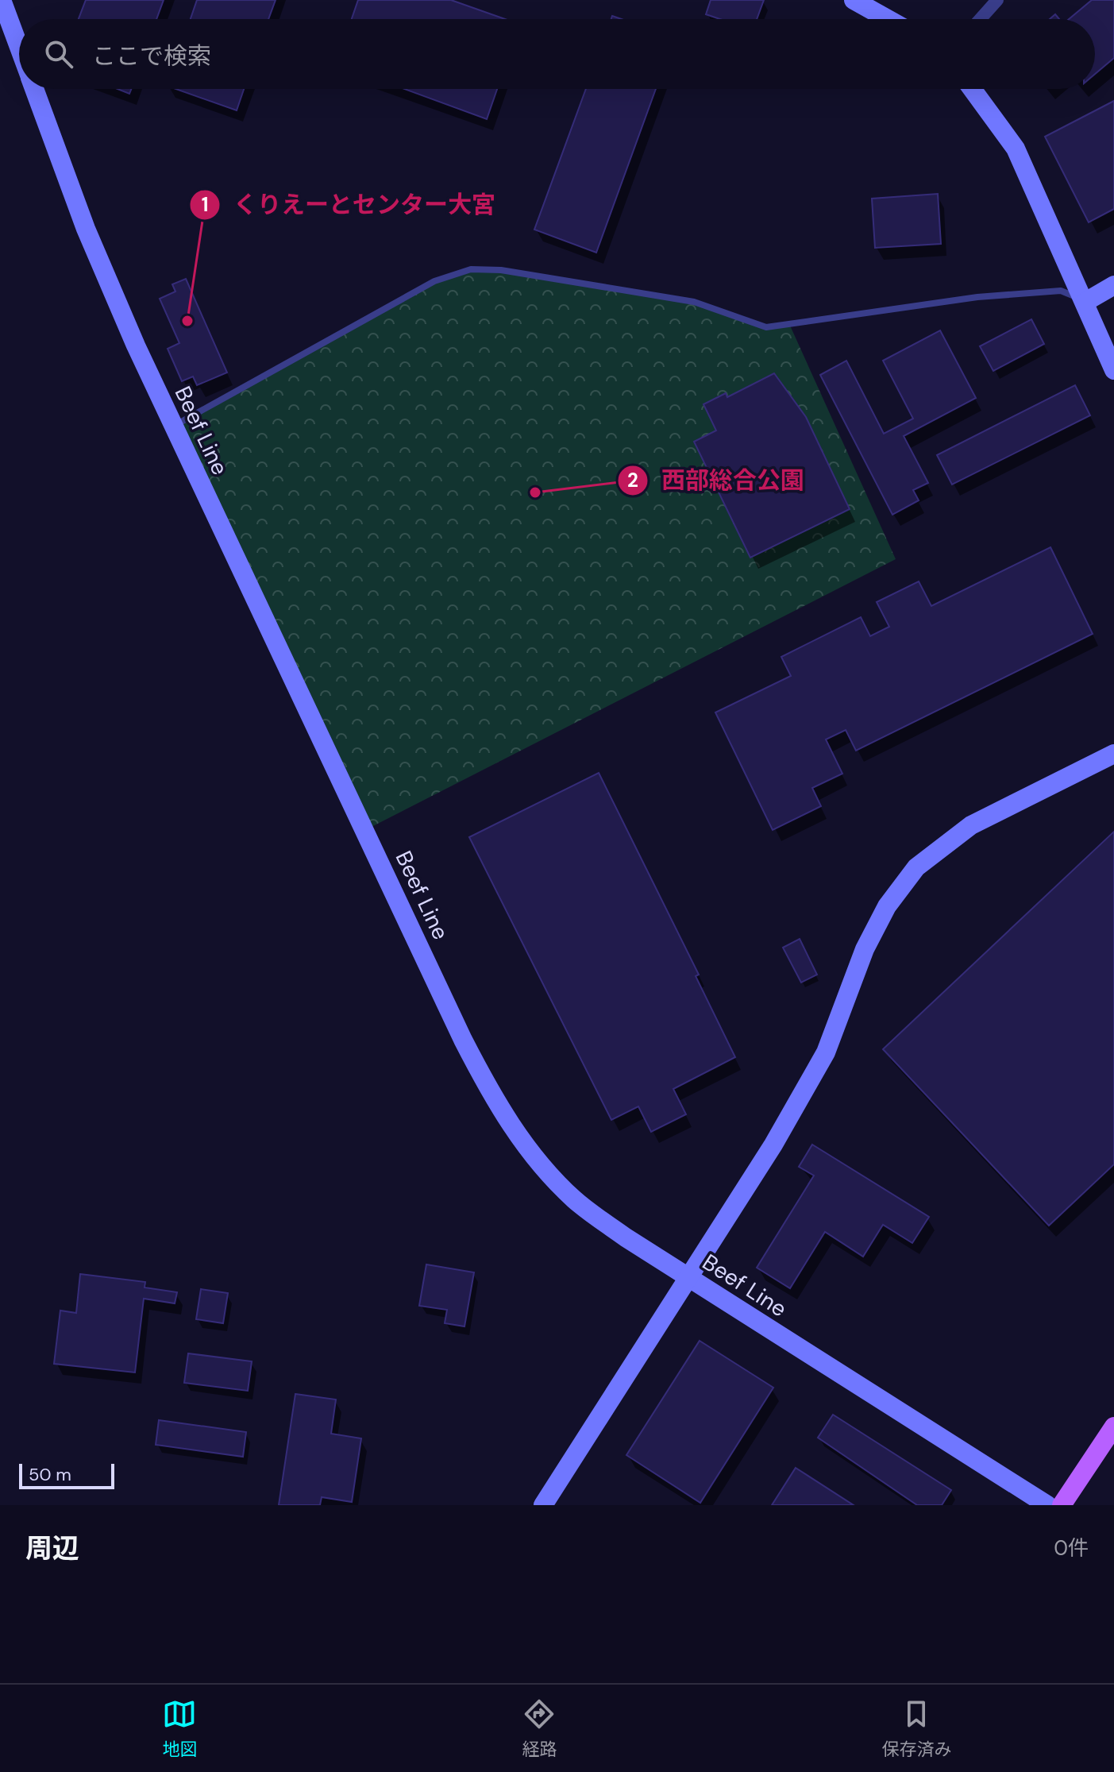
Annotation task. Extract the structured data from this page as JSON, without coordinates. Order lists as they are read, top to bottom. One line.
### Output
{"streets":{"street":["Beef Line"]},"places":["くりえーとセンター大宮","西部総合公園"],"scale_bar":"50 m","page":{"search":"ここで検索","scale":"50 m","heading":["周辺","0件"],"nav":["地図","経路","保存済み"]}}
